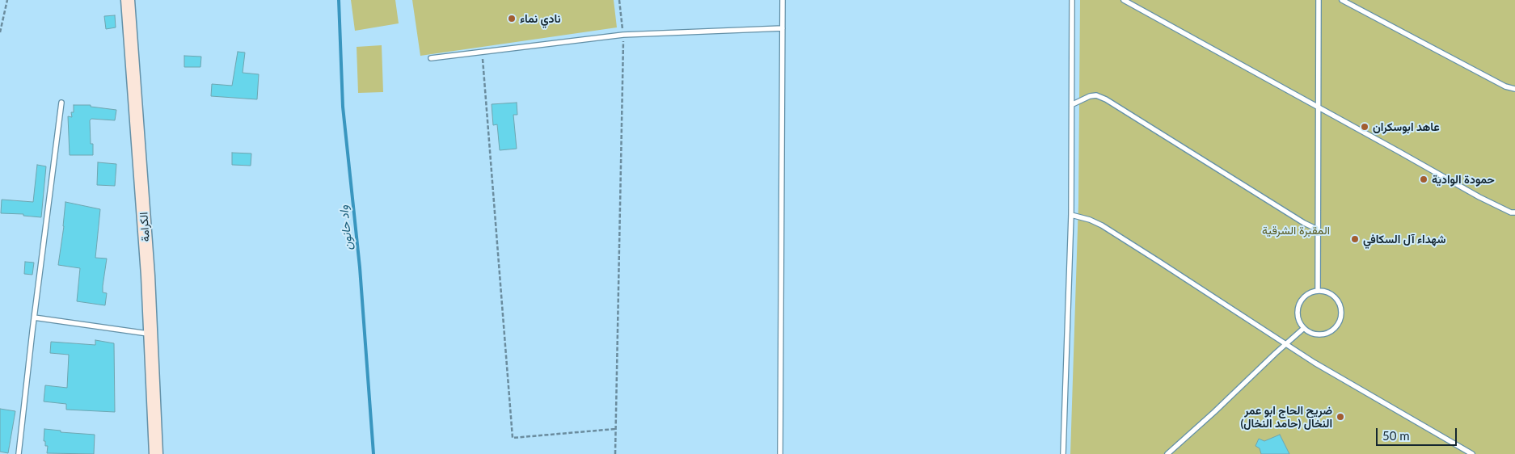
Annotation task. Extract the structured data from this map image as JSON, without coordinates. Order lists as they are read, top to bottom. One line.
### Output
{"streets":{"main road":["الكرامة"]},"water":["واد حانون"],"parks":["المقبرة الشرقية"],"places":["نادي نماء","عاهد ابوسكران","حمودة الوادية","شهداء آل السكافي","ضريح الحاج ابو عمر النخال (حامد النخال)"],"scale_bar":"50 m"}
